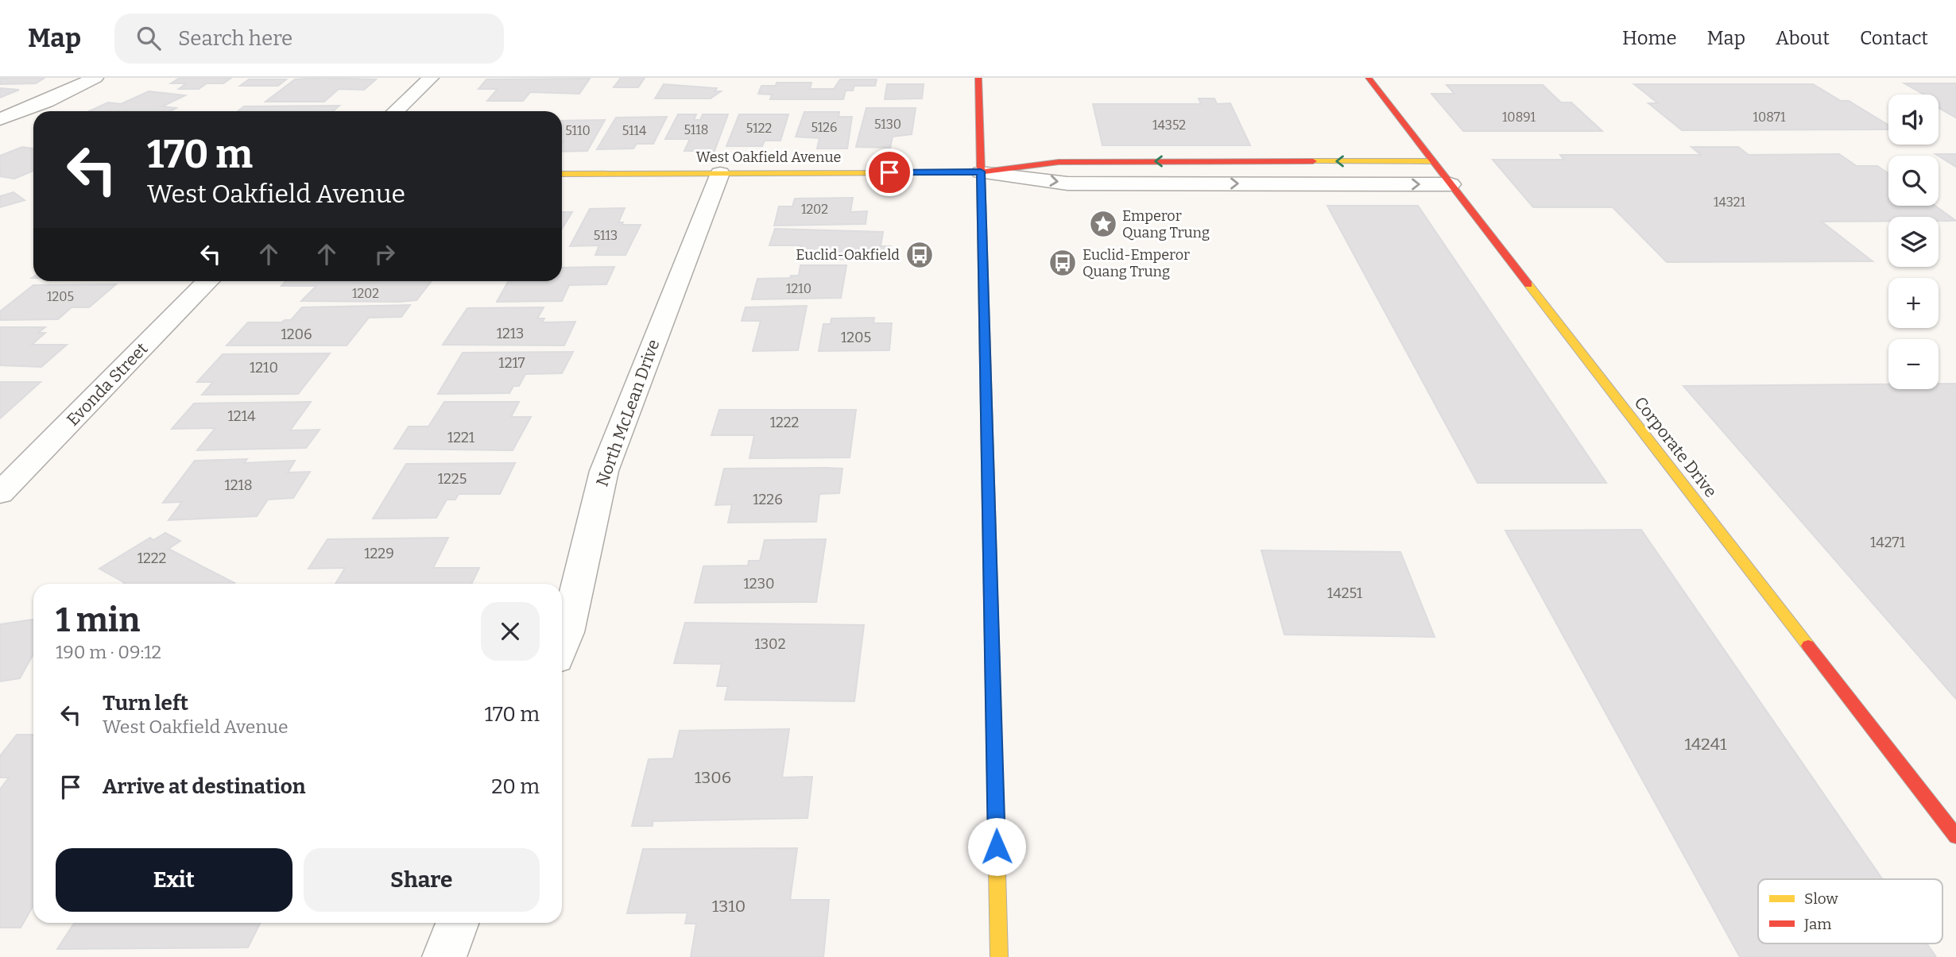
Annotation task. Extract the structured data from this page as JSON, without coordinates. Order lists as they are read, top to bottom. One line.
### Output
{"streets":{"street":["West Oakfield Avenue","Evonda Street","North McLean Drive","Corporate Drive"]},"crossings":[["West Oakfield Avenue","North McLean Drive"]],"places":{"place":["Emperor Quang Trung"],"bus stop":["Euclid-Oakfield","Euclid-Emperor Quang Trung"]},"house_numbers":["10891","10871","5130","14352","5126","5122","5118","5110","5114","14321","1202","5113","1210","1202","1205","1213","1206","1205","1217","1210","1214","1222","1221","1225","1218","1226","14271","1229","1222","1230","14251","1302","14241","1306","1310"],"legend":["Slow","Jam"],"page":{"header":"Map","search":"Search here","nav":["Home","Map","About","Contact"],"map_buttons":["+","−"],"turn":["170 m","West Oakfield Avenue"],"heading":["1 min","190 m · 09:12"],"list":[{"name":"Turn left","note":"West Oakfield Avenue","value":"170 m"},{"name":"Arrive at destination","value":"20 m"}],"buttons":["Exit","Share"]}}
